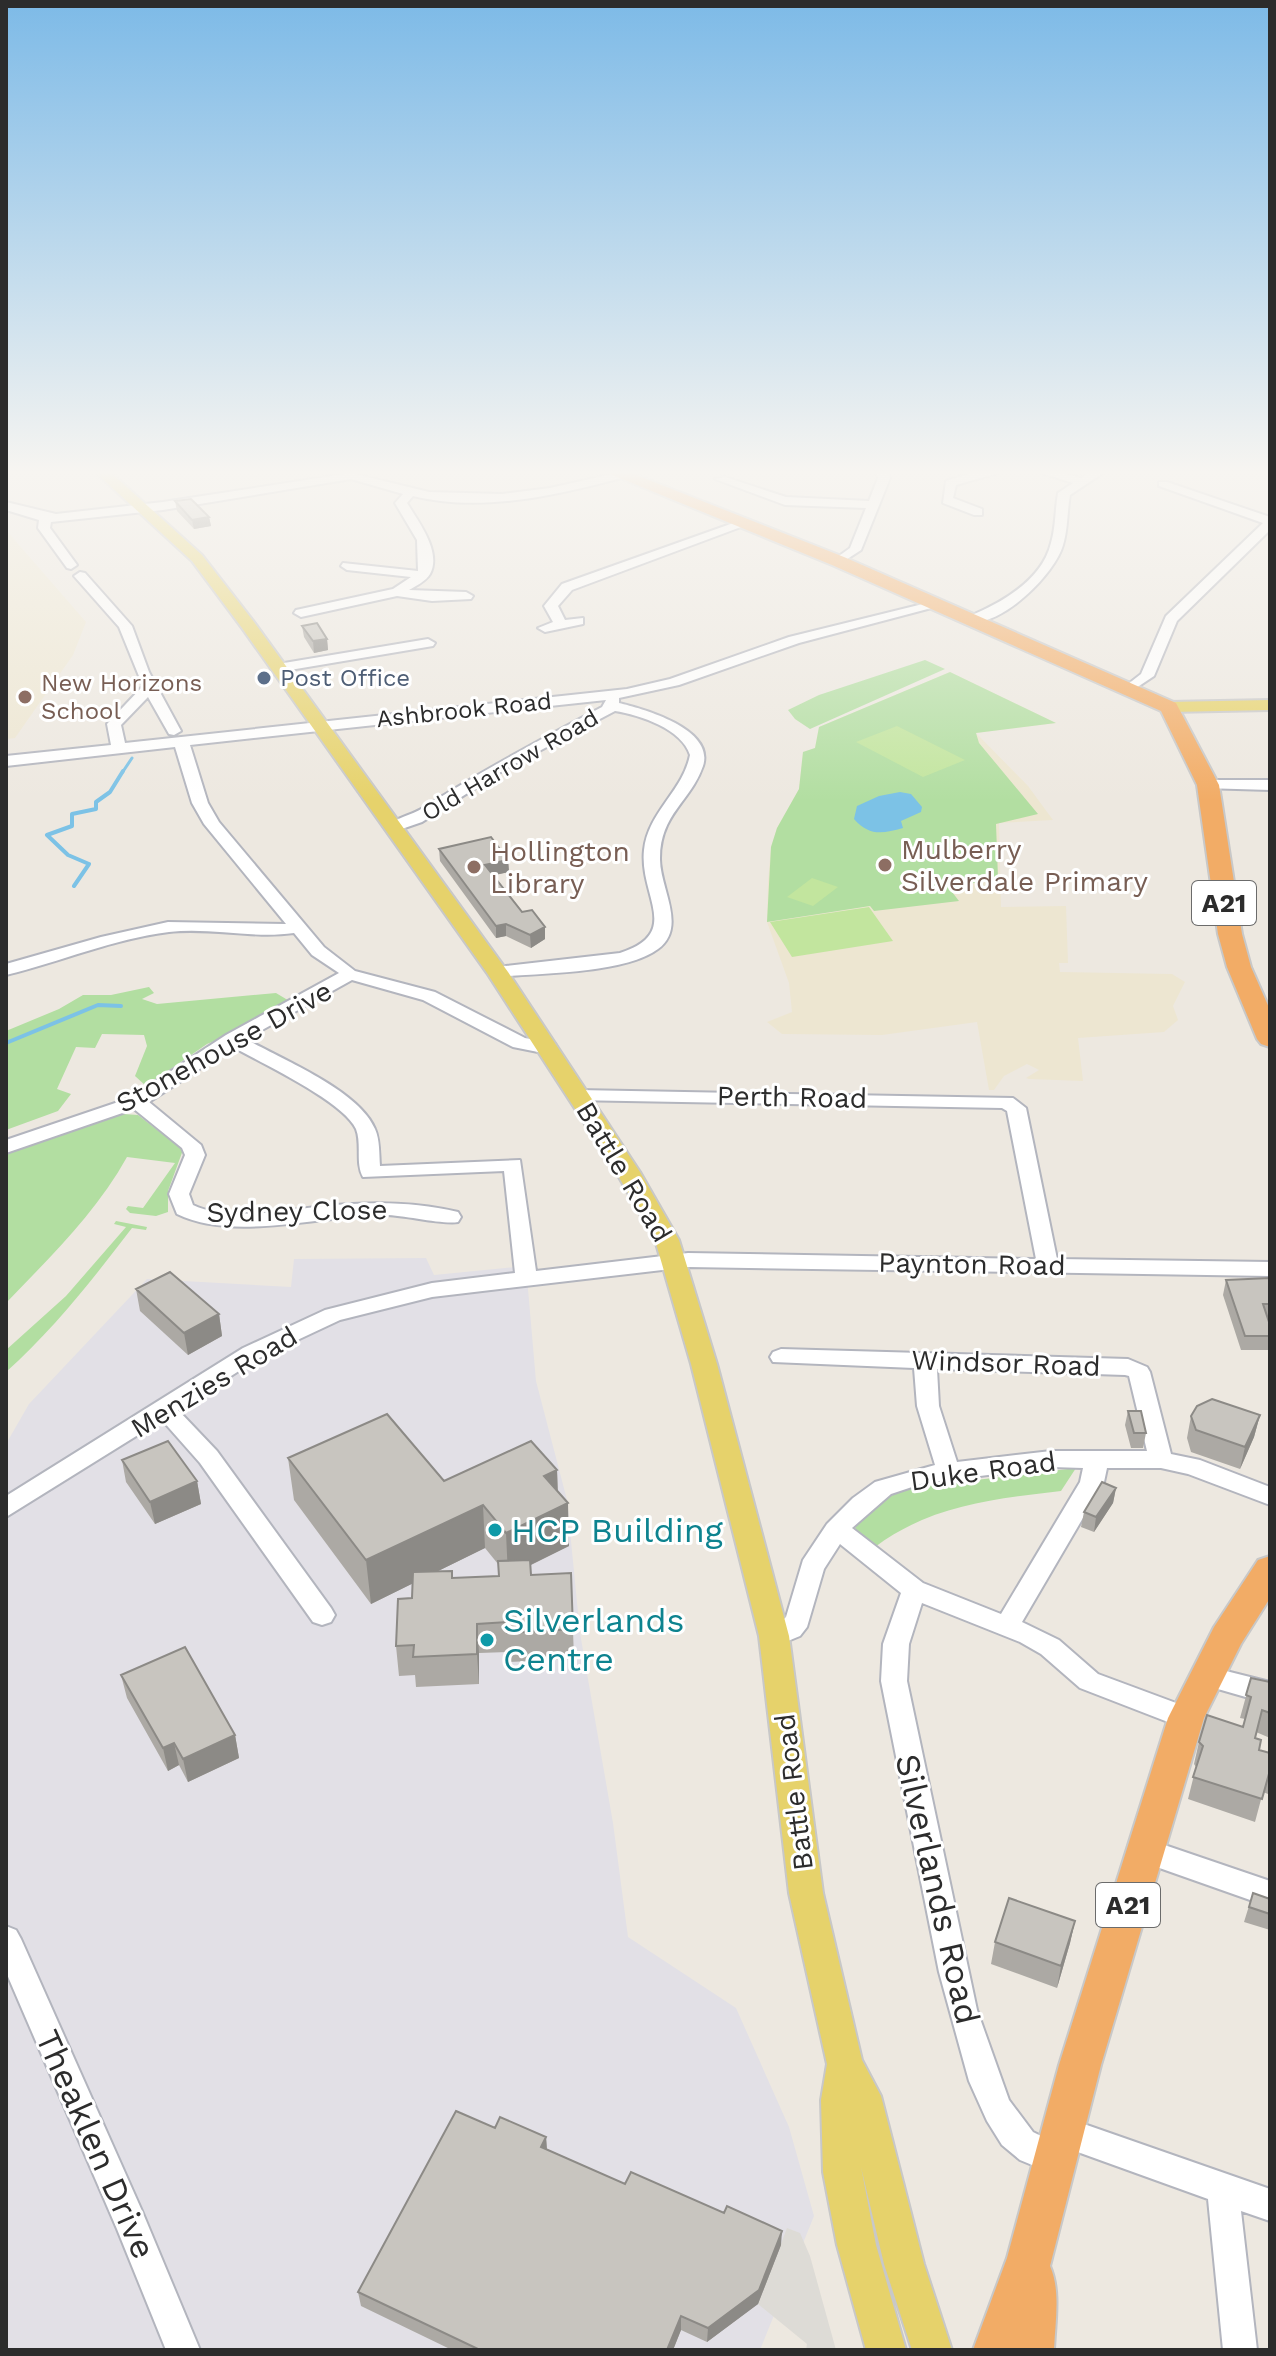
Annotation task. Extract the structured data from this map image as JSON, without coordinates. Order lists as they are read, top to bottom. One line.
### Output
{"streets":{"highway":["A21"],"main road":["Battle Road"],"street":["Ashbrook Road","Old Harrow Road","Stonehouse Drive","Perth Road","Sydney Close","Paynton Road","Windsor Road","Menzies Road","Duke Road","Silverlands Road","Theaklen Drive"]},"crossings":[["Ashbrook Road","Old Harrow Road"],["Ashbrook Road","Battle Road"],["Old Harrow Road","Battle Road"],["A21","Silverlands Road"],["Stonehouse Drive","Sydney Close"],["Perth Road","Battle Road"],["Perth Road","Paynton Road"],["Battle Road","Paynton Road"],["Battle Road","Menzies Road"],["Battle Road","Duke Road"],["Paynton Road","Menzies Road"],["Windsor Road","Duke Road"]],"places":["Post Office","New Horizons School","Mulberry Silverdale Primary","Hollington Library","HCP Building","Silverlands Centre"]}
